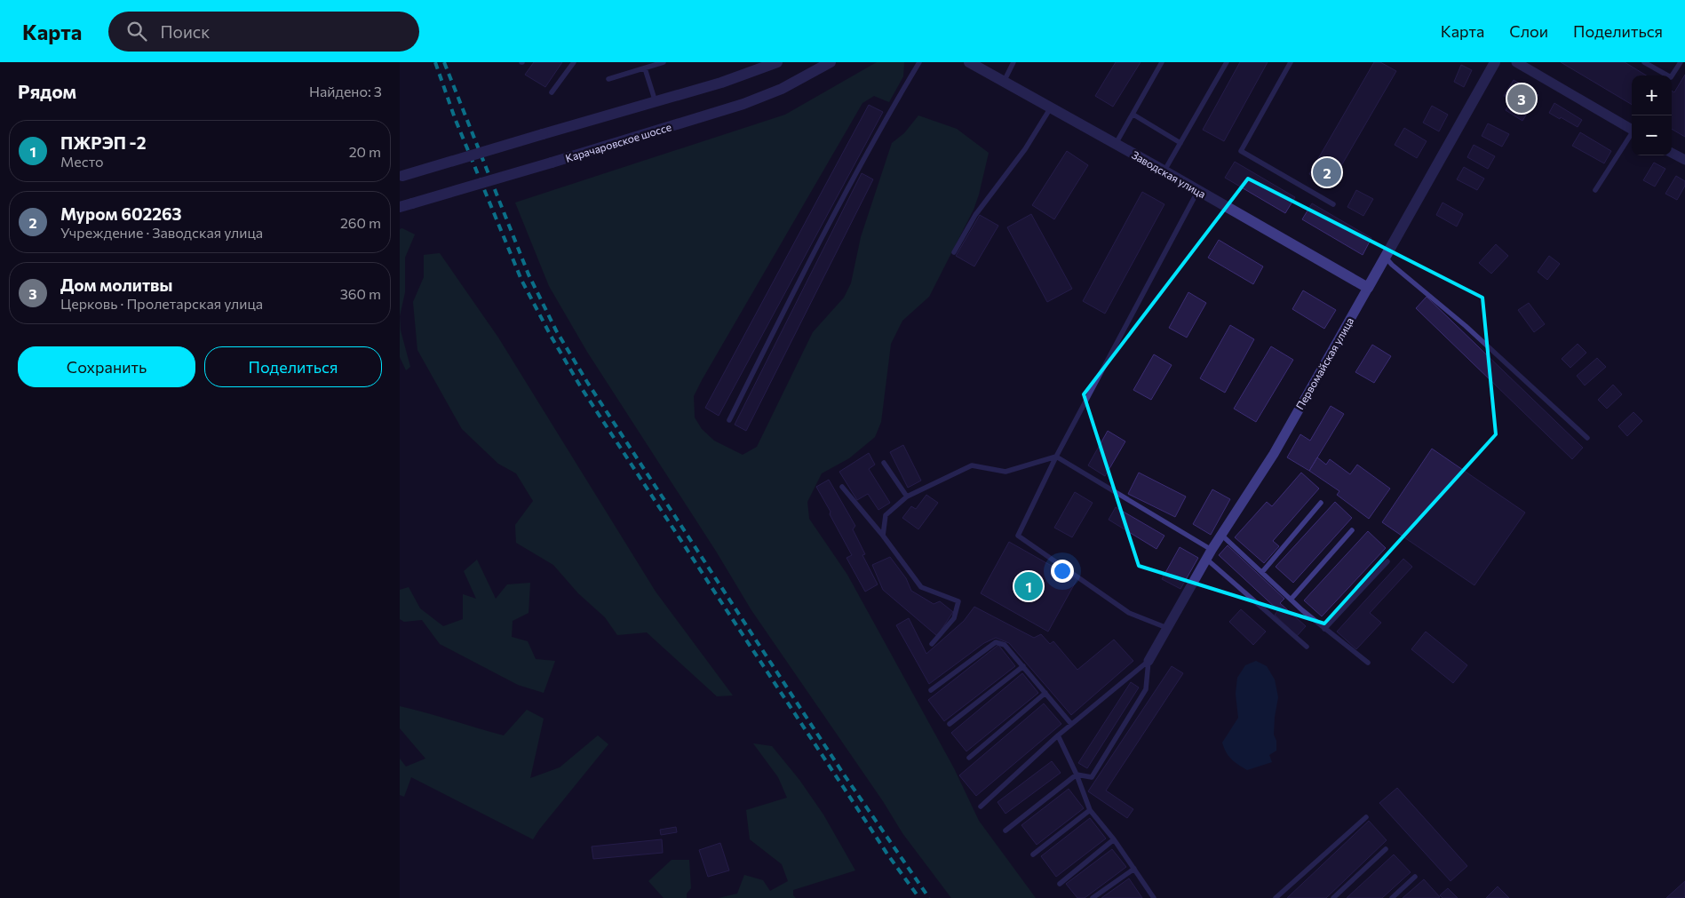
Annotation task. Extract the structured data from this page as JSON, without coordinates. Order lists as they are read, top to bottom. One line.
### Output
{"streets":{"street":["Карачаровское шоссе","Заводская улица","Первомайская улица"]},"crossings":[["Заводская улица","Первомайская улица"]],"page":{"header":"Карта","search":"Поиск","nav":["Карта","Слои","Поделиться"],"heading":["Рядом","Найдено: 3"],"map_buttons":["+","−"],"pins":["3","2","1"],"list":[{"mark":"1","name":"ПЖРЭП -2","note":"Место","value":"20 m"},{"mark":"2","name":"Муром 602263","note":"Учреждение · Заводская улица","value":"260 m"},{"mark":"3","name":"Дом молитвы","note":"Церковь · Пролетарская улица","value":"360 m"}],"buttons":["Сохранить","Поделиться"]}}
